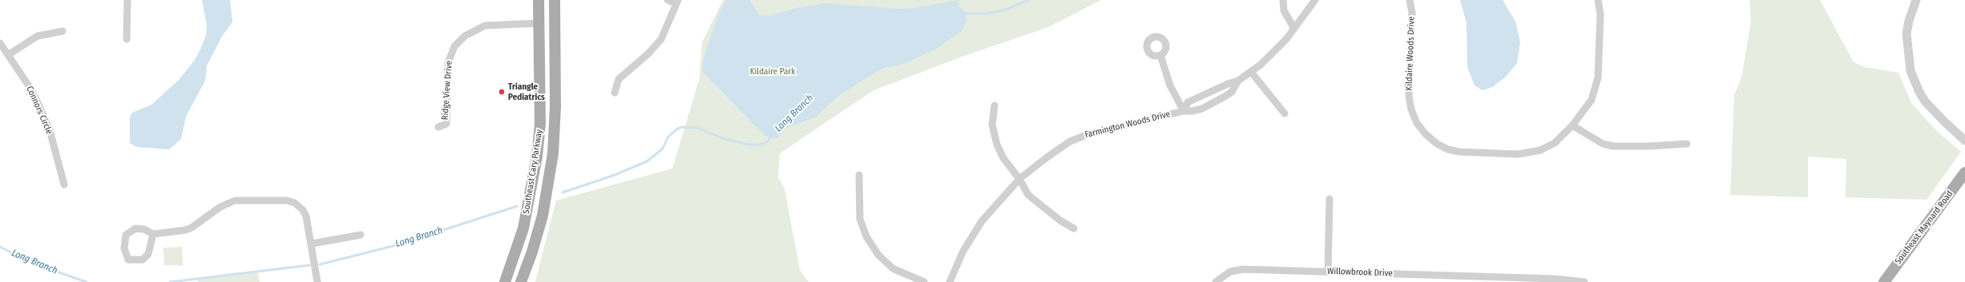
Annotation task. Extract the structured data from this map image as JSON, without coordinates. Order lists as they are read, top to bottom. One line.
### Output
{"streets":{"main road":["Southeast Cary Parkway","Southeast Maynard Road"],"street":["Kildaire Woods Drive","Ridge View Drive","Connors Circle","Farmington Woods Drive","Willowbrook Drive"]},"crossings":[["Ridge View Drive","Southeast Cary Parkway"]],"water":["Long Branch"],"parks":["Kildaire Park"],"places":["Triangle Pediatrics"]}
